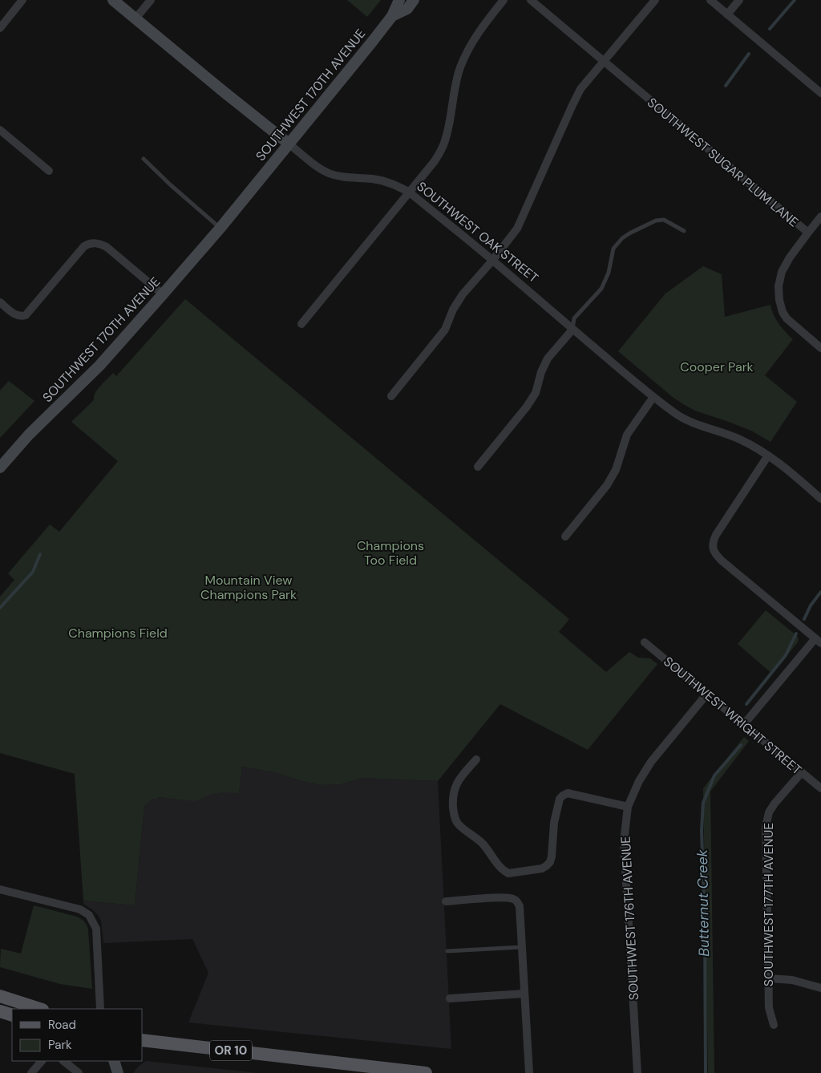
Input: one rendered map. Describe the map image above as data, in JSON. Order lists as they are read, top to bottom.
{
  "streets": {
    "main road": ["SOUTHWEST 170TH AVENUE", "SOUTHWEST OAK STREET", "OR 10"],
    "street": [
      "SOUTHWEST SUGAR PLUM LANE",
      "SOUTHWEST WRIGHT STREET",
      "SOUTHWEST 177TH AVENUE",
      "SOUTHWEST 176TH AVENUE"
    ]
  },
  "crossings": [
    ["SOUTHWEST 170TH AVENUE", "SOUTHWEST OAK STREET"],
    ["SOUTHWEST WRIGHT STREET", "SOUTHWEST 177TH AVENUE"],
    ["SOUTHWEST WRIGHT STREET", "SOUTHWEST 176TH AVENUE"]
  ],
  "water": ["Butternut Creek"],
  "parks": [
    "Cooper Park",
    "Champions Too Field",
    "Mountain View Champions Park",
    "Champions Field"
  ],
  "legend": ["Road", "Park"]
}
